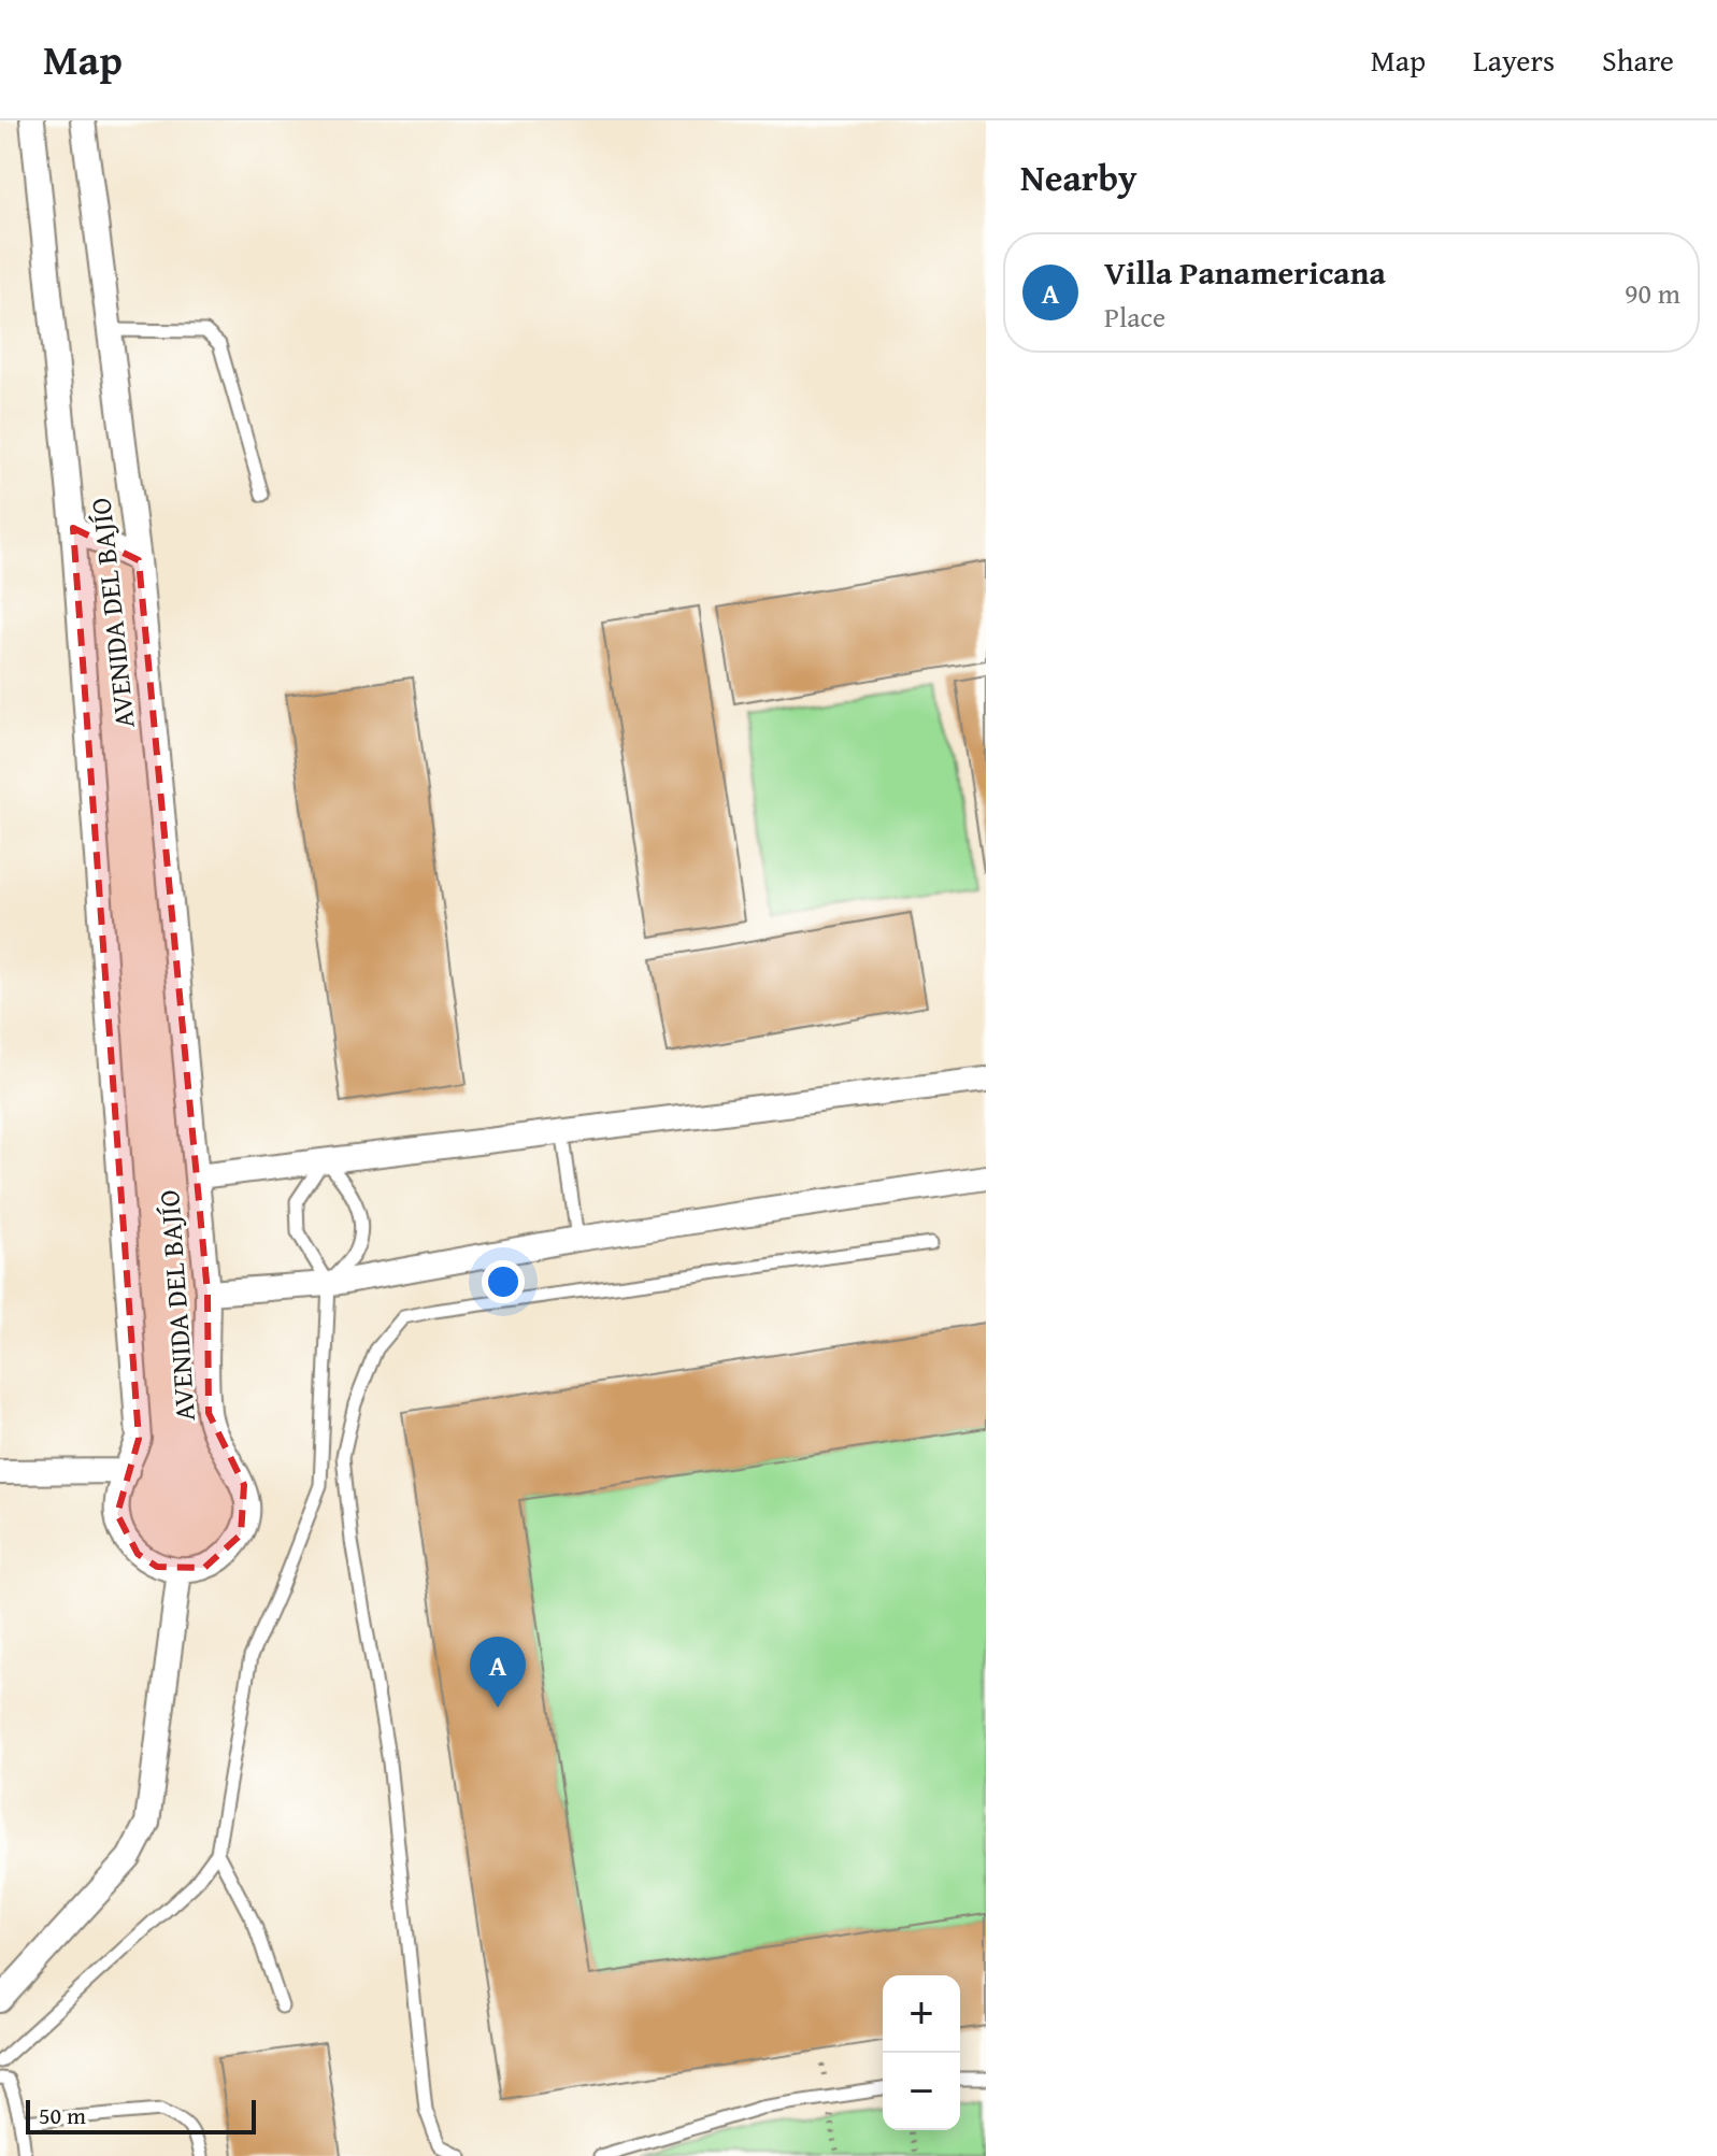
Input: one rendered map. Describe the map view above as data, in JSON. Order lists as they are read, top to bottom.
{
  "streets": {
    "street": ["AVENIDA DEL BAJÍO"]
  },
  "scale_bar": "50 m",
  "page": {
    "header": "Map",
    "nav": ["Map", "Layers", "Share"],
    "heading": "Nearby",
    "list": [
      {
        "mark": "A",
        "name": "Villa Panamericana",
        "note": "Place",
        "value": "90 m"
      }
    ],
    "pins": "A",
    "map_buttons": ["+", "−"],
    "scale": "50 m"
  }
}
